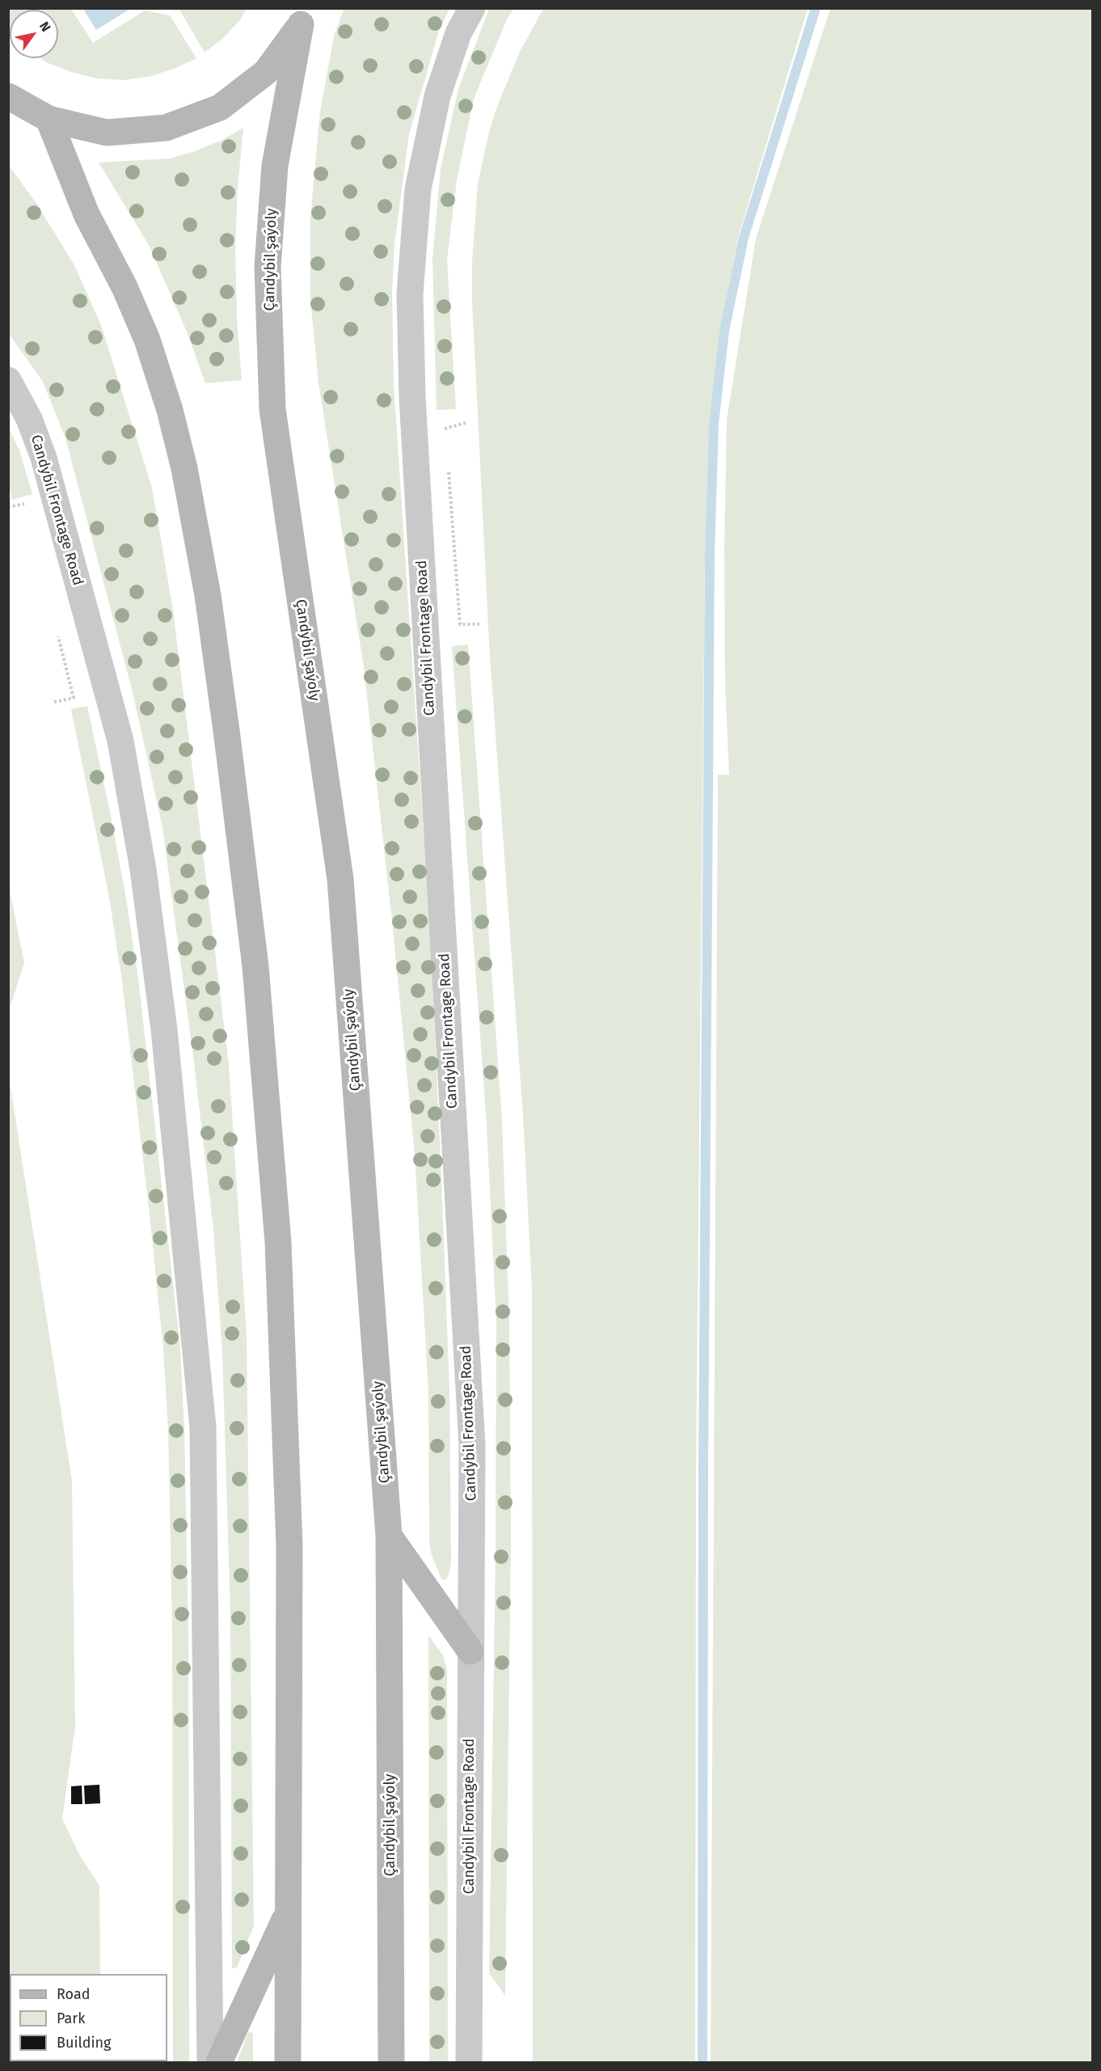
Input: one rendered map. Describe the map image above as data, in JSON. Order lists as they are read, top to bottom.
{
  "streets": {
    "main road": ["Çandybil şaýoly"],
    "street": ["Candybil Frontage Road"]
  },
  "legend": ["Road", "Park", "Building"],
  "north": "top right"
}
